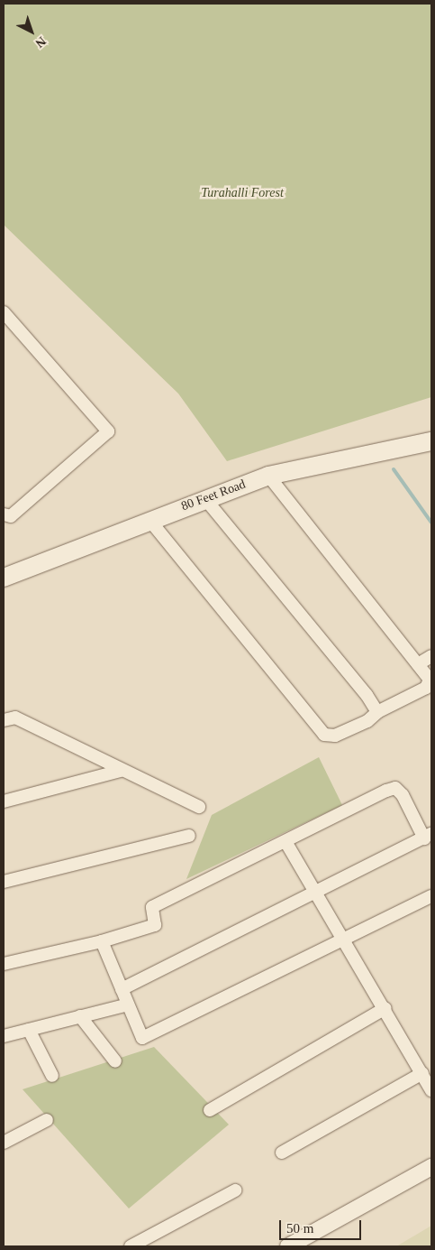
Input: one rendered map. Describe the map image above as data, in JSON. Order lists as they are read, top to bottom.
{
  "streets": {
    "main road": ["80 Feet Road"]
  },
  "parks": ["Turahalli Forest"],
  "scale_bar": "50 m",
  "north": "bottom right"
}
